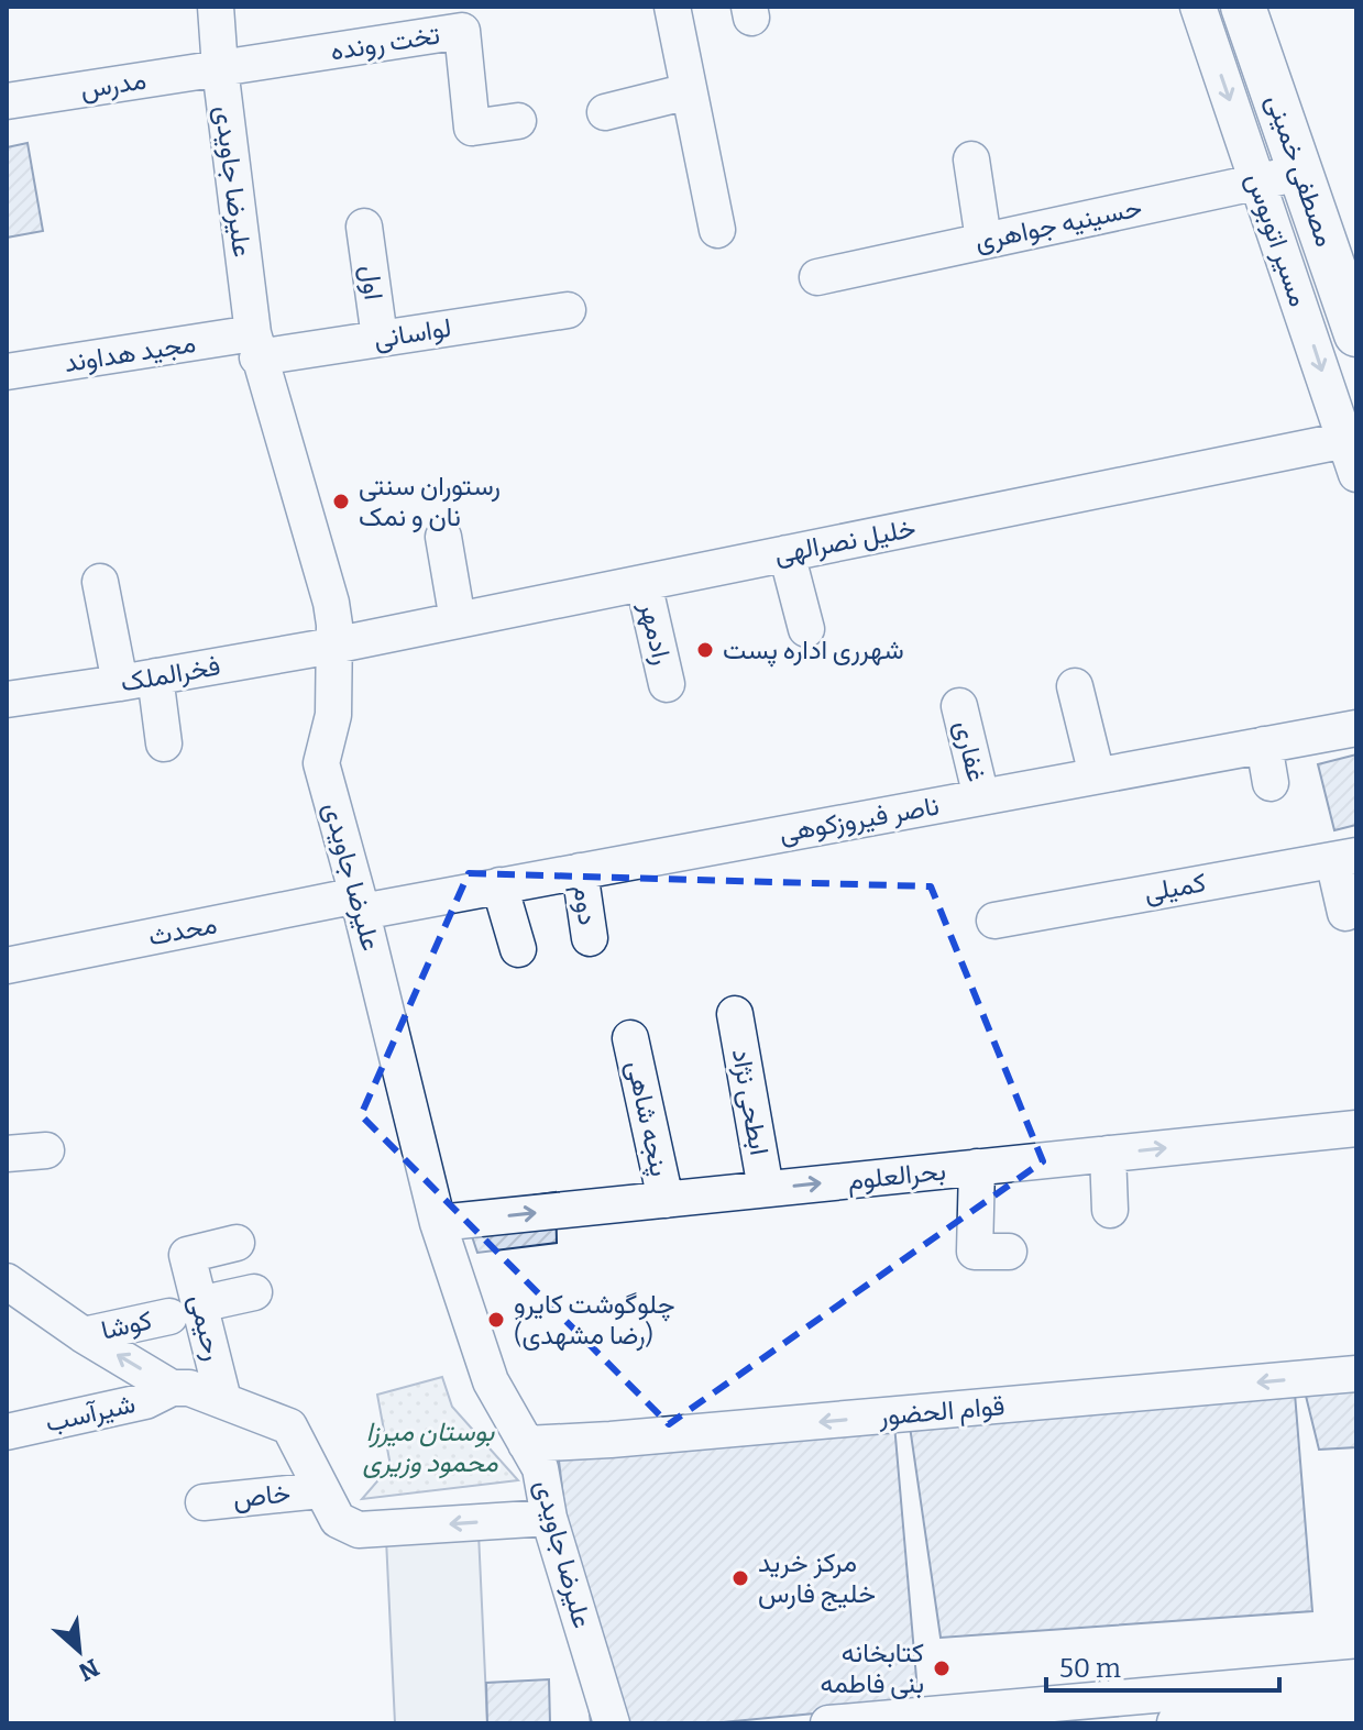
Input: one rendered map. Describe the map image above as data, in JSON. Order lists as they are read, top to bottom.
{
  "streets": {
    "main road": ["مصطفی خمینی"],
    "street": [
      "تخت رونده",
      "مدرس",
      "علیرضا جاویدی",
      "حسینیه جواهری",
      "مسیر اتوبوس",
      "اول",
      "لواسانی",
      "مجید هداوند",
      "خلیل نصرالهی",
      "رادمهر",
      "فخرالملک",
      "غفاری",
      "ناصر فیروزکوهی",
      "کمیلی",
      "دوم",
      "محدث",
      "ابطحی نژاد",
      "پنجه شاهی",
      "بحرالعلوم",
      "کوشا",
      "رحیمی",
      "قوام الحضور",
      "شیرآسب",
      "خاص"
    ]
  },
  "crossings": [
    ["تخت رونده", "مدرس"],
    ["تخت رونده", "علیرضا جاویدی"],
    ["مدرس", "علیرضا جاویدی"],
    ["مصطفی خمینی", "حسینیه جواهری"],
    ["مصطفی خمینی", "مسیر اتوبوس"],
    ["علیرضا جاویدی", "لواسانی"],
    ["علیرضا جاویدی", "مجید هداوند"],
    ["علیرضا جاویدی", "خلیل نصرالهی"],
    ["علیرضا جاویدی", "فخرالملک"],
    ["علیرضا جاویدی", "ناصر فیروزکوهی"],
    ["علیرضا جاویدی", "محدث"],
    ["علیرضا جاویدی", "بحرالعلوم"],
    ["علیرضا جاویدی", "قوام الحضور"],
    ["حسینیه جواهری", "مسیر اتوبوس"],
    ["مسیر اتوبوس", "خلیل نصرالهی"],
    ["اول", "لواسانی"],
    ["لواسانی", "مجید هداوند"],
    ["خلیل نصرالهی", "رادمهر"],
    ["خلیل نصرالهی", "فخرالملک"],
    ["غفاری", "ناصر فیروزکوهی"],
    ["ناصر فیروزکوهی", "دوم"],
    ["ناصر فیروزکوهی", "محدث"],
    ["ابطحی نژاد", "بحرالعلوم"],
    ["پنجه شاهی", "بحرالعلوم"],
    ["کوشا", "رحیمی"]
  ],
  "one_way": ["مسیر اتوبوس", "بحرالعلوم"],
  "parks": ["بوستان میرزا محمود وزیری"],
  "places": [
    "رستوران سنتی نان و نمک",
    "شهرری اداره پست",
    "چلوگوشت کایرو (رضا مشهدی)",
    "مرکز خرید خلیج فارس",
    "کتابخانه بنی فاطمه"
  ],
  "scale_bar": "50 m",
  "north": "bottom right"
}
